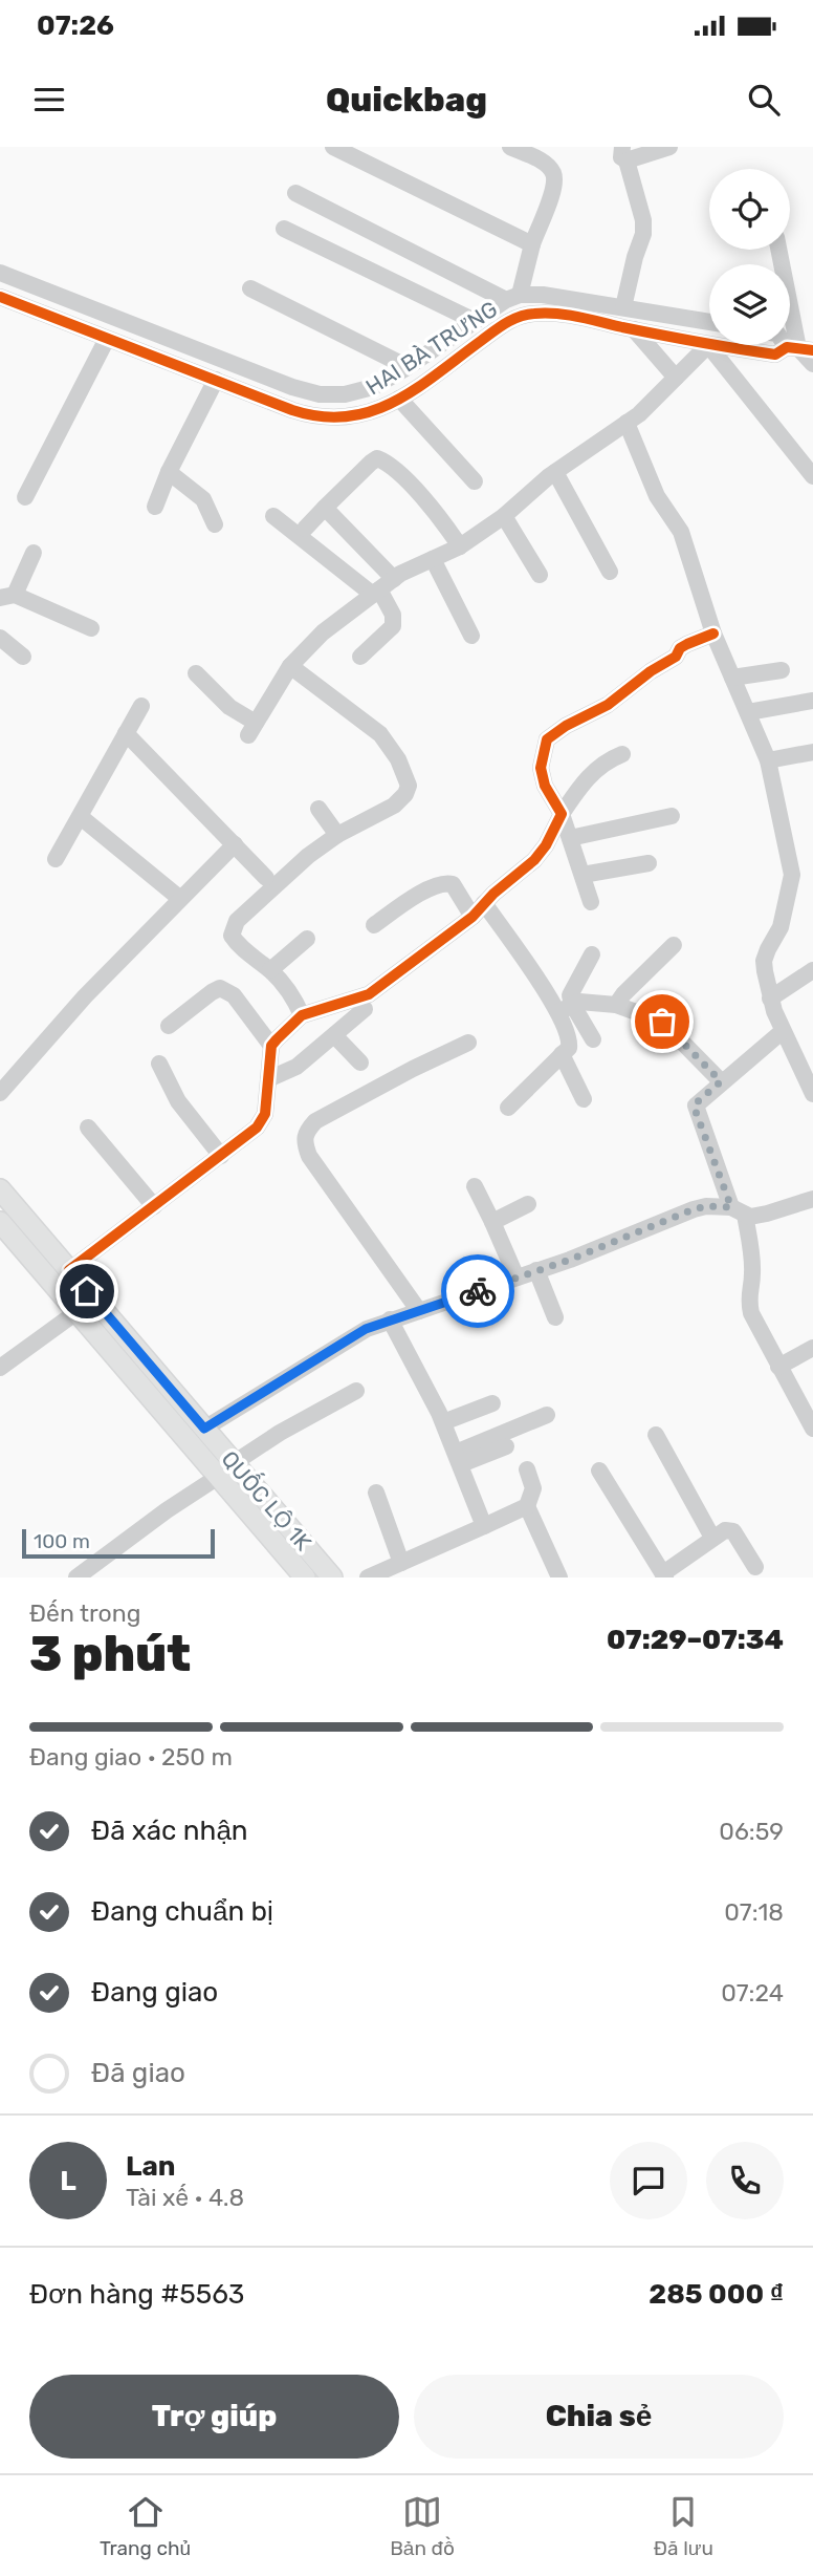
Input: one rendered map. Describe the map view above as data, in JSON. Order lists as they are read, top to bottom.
{
  "streets": {
    "main road": ["QUỐC LỘ 1K"],
    "street": ["HAI BÀ TRƯNG"]
  },
  "scale_bar": "100 m",
  "page": {
    "status": "07:26",
    "header": "Quickbag",
    "scale": "100 m",
    "heading": ["3 phút", "Đến trong", "07:29–07:34"],
    "panel": [
      "Lan",
      "Tài xế · 4.8",
      "Đơn hàng #5563",
      "285 000 ₫"
    ],
    "bar": "Đang giao · 250 m",
    "list": [
      ["Đã xác nhận", "06:59"],
      ["Đang chuẩn bị", "07:18"],
      ["Đang giao", "07:24"],
      "Đã giao"
    ],
    "round": "L",
    "buttons": ["Trợ giúp", "Chia sẻ"],
    "tabs": ["Trang chủ", "Bản đồ", "Đã lưu"]
  }
}
